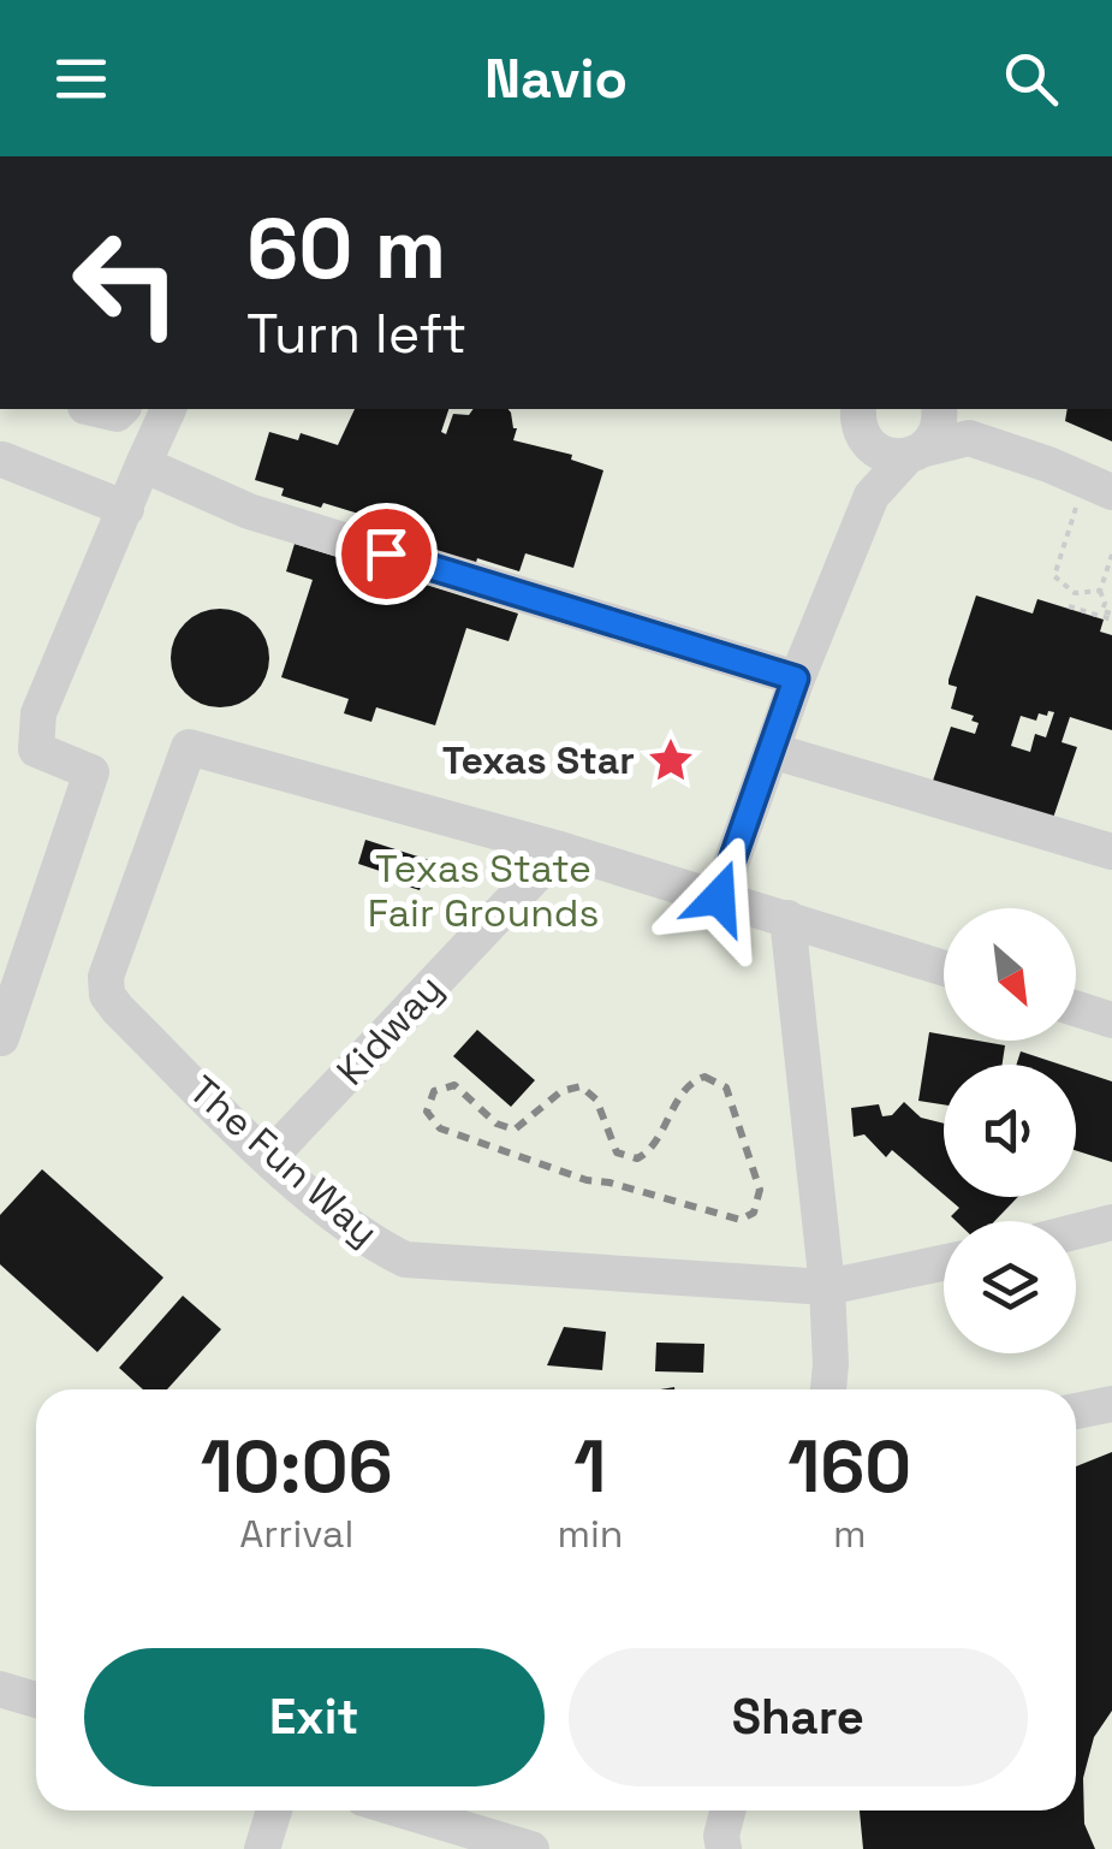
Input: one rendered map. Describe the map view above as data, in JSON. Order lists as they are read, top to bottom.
{
  "streets": {
    "street": ["Kidway", "The Fun Way"]
  },
  "crossings": [
    ["Kidway", "The Fun Way"]
  ],
  "parks": ["Texas State Fair Grounds"],
  "places": {
    "place": ["Texas Star"]
  },
  "north": "bottom right",
  "page": {
    "header": "Navio",
    "turn": ["60 m", "Turn left"],
    "eta": [
      "10:06",
      "Arrival",
      "1",
      "min",
      "160",
      "m"
    ],
    "buttons": ["Exit", "Share"]
  }
}
